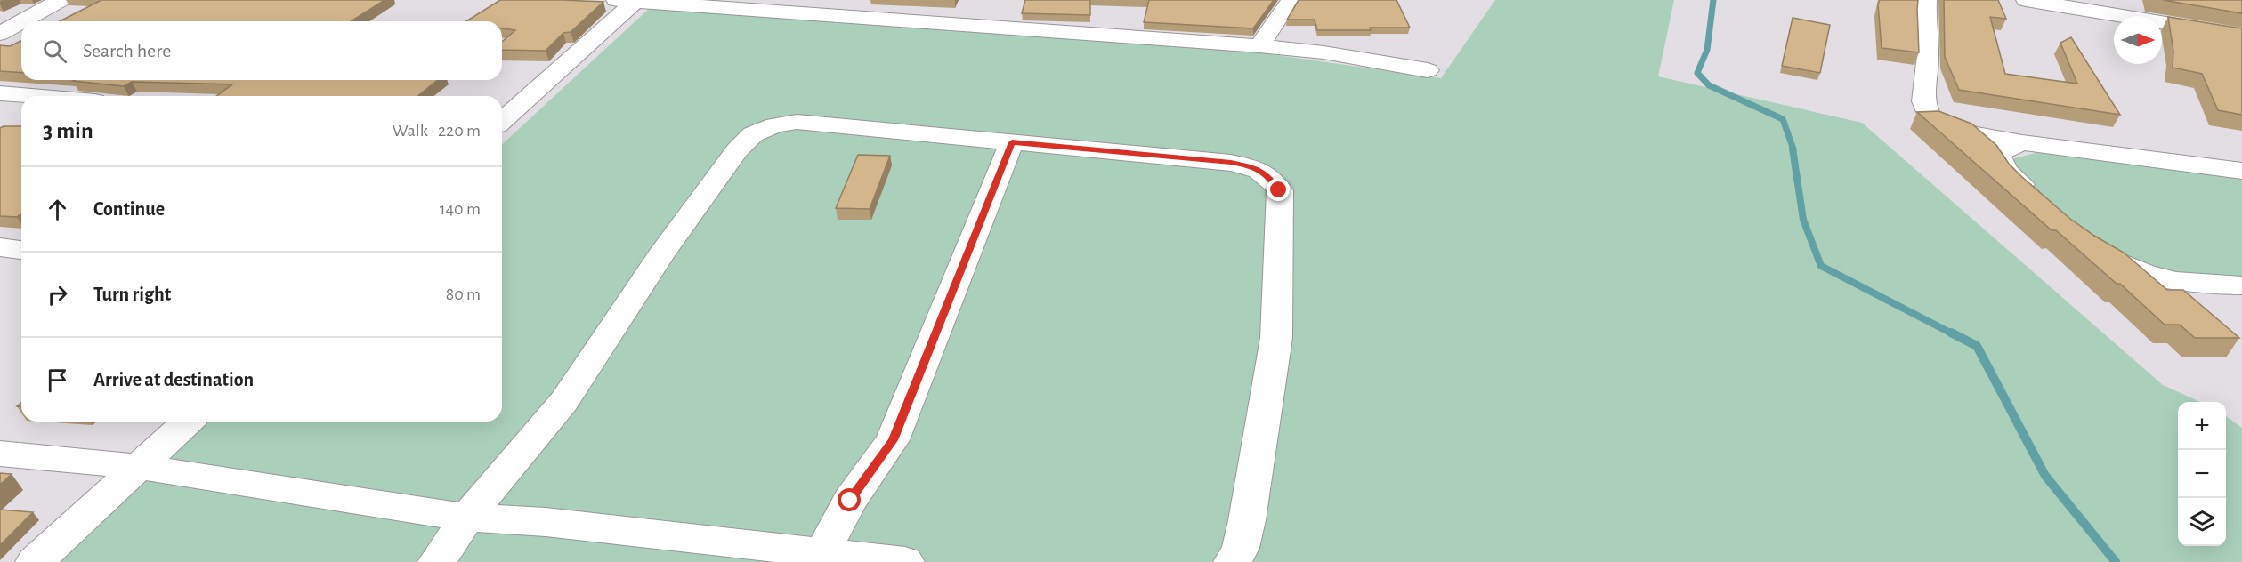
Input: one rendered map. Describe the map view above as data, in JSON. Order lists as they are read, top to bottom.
{
  "north": "right",
  "page": {
    "search": "Search here",
    "heading": ["3 min", "Walk · 220 m"],
    "list": [
      ["Continue", "140 m"],
      ["Turn right", "80 m"],
      "Arrive at destination"
    ],
    "map_buttons": ["+", "−"]
  }
}
